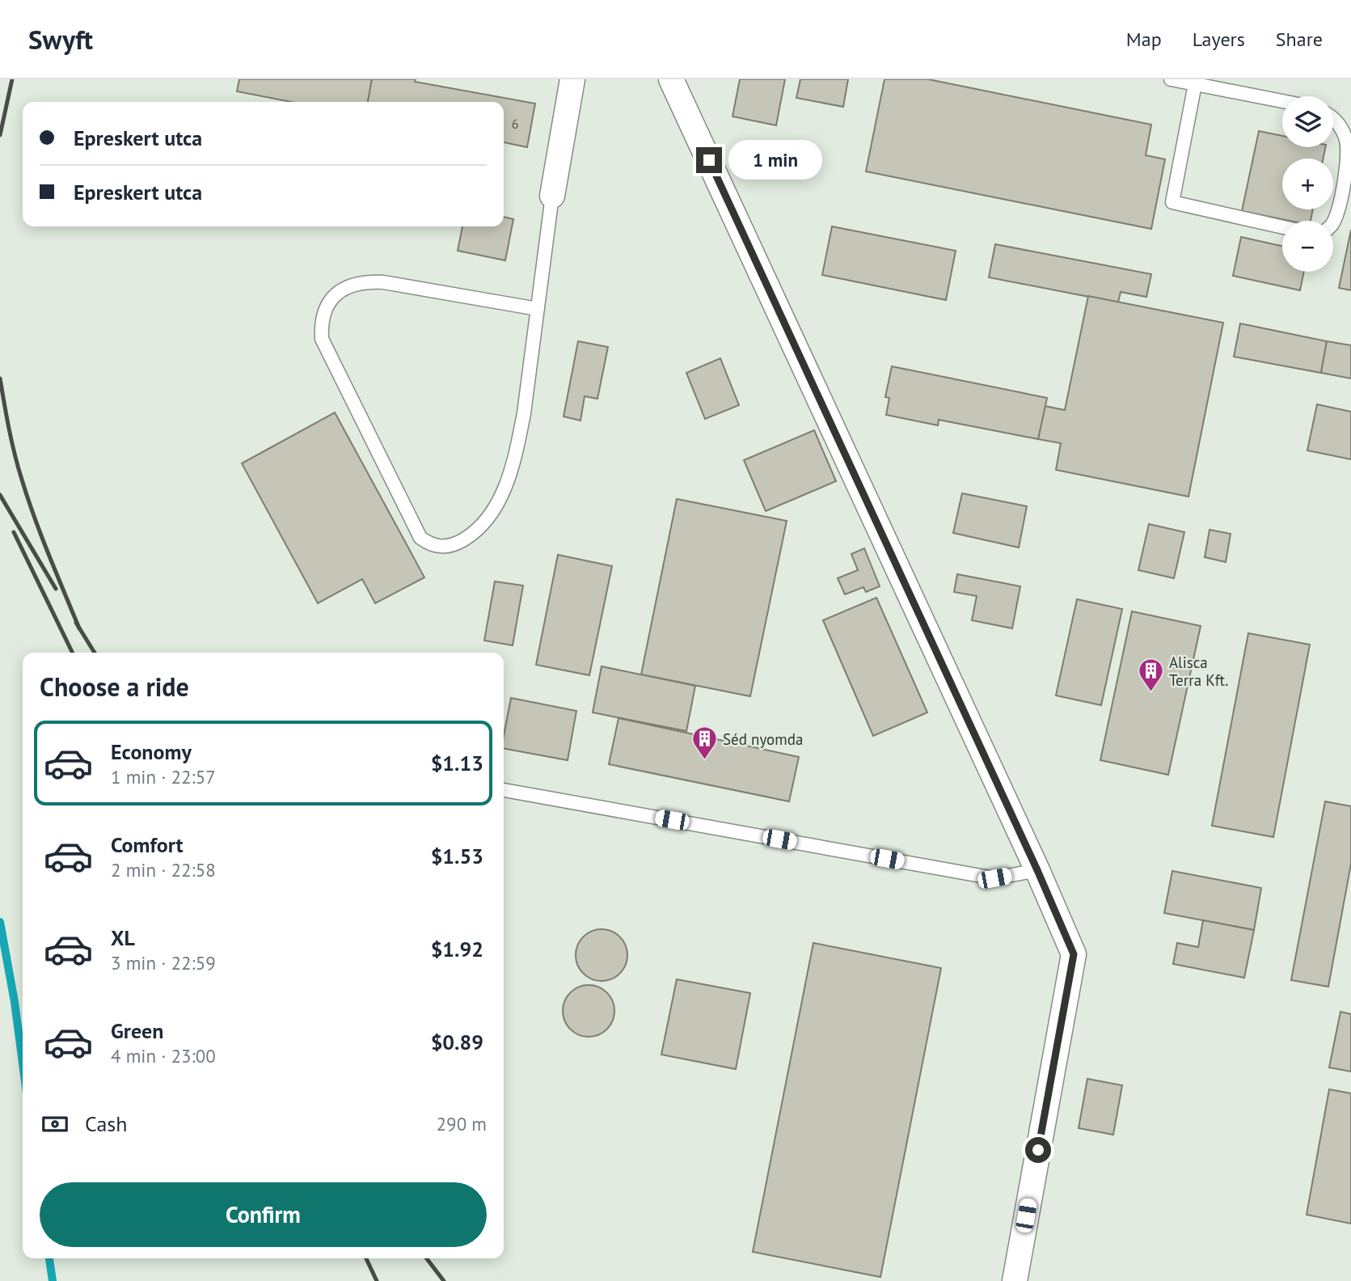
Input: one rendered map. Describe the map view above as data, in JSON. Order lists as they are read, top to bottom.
{
  "places": {
    "building": ["Alisca Terra Kft.", "Séd nyomda"]
  },
  "house_numbers": ["6"],
  "page": {
    "header": "Swyft",
    "nav": ["Map", "Layers", "Share"],
    "map_buttons": ["+", "−"],
    "banner": ["Epreskert utca", "Epreskert utca"],
    "bubble": "1 min",
    "heading": "Choose a ride",
    "list": [
      {
        "name": "Economy",
        "note": "1 min · 22:57",
        "value": "$1.13"
      },
      {
        "name": "Comfort",
        "note": "2 min · 22:58",
        "value": "$1.53"
      },
      {
        "name": "XL",
        "note": "3 min · 22:59",
        "value": "$1.92"
      },
      {
        "name": "Green",
        "note": "4 min · 23:00",
        "value": "$0.89"
      }
    ],
    "pay": ["Cash", "290 m"],
    "buttons": "Confirm"
  }
}
